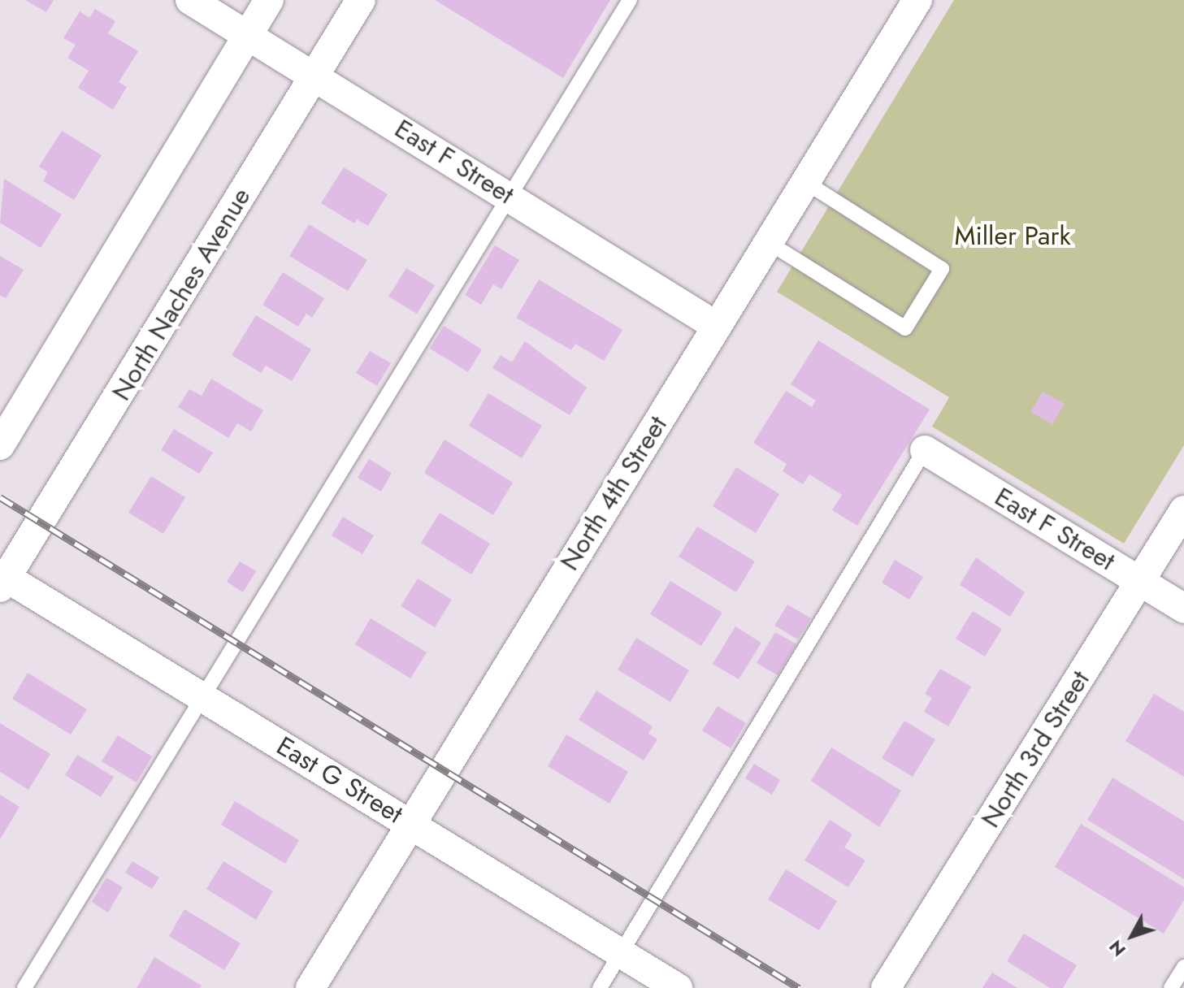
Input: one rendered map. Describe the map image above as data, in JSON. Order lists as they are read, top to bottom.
{
  "streets": {
    "street": [
      "East F Street",
      "North Naches Avenue",
      "North 4th Street",
      "North 3rd Street",
      "East G Street"
    ]
  },
  "crossings": [
    ["East F Street", "North Naches Avenue"],
    ["East F Street", "North 4th Street"],
    ["East F Street", "North 3rd Street"],
    ["North Naches Avenue", "East G Street"],
    ["North 4th Street", "East G Street"]
  ],
  "parks": ["Miller Park"],
  "north": "bottom left"
}
